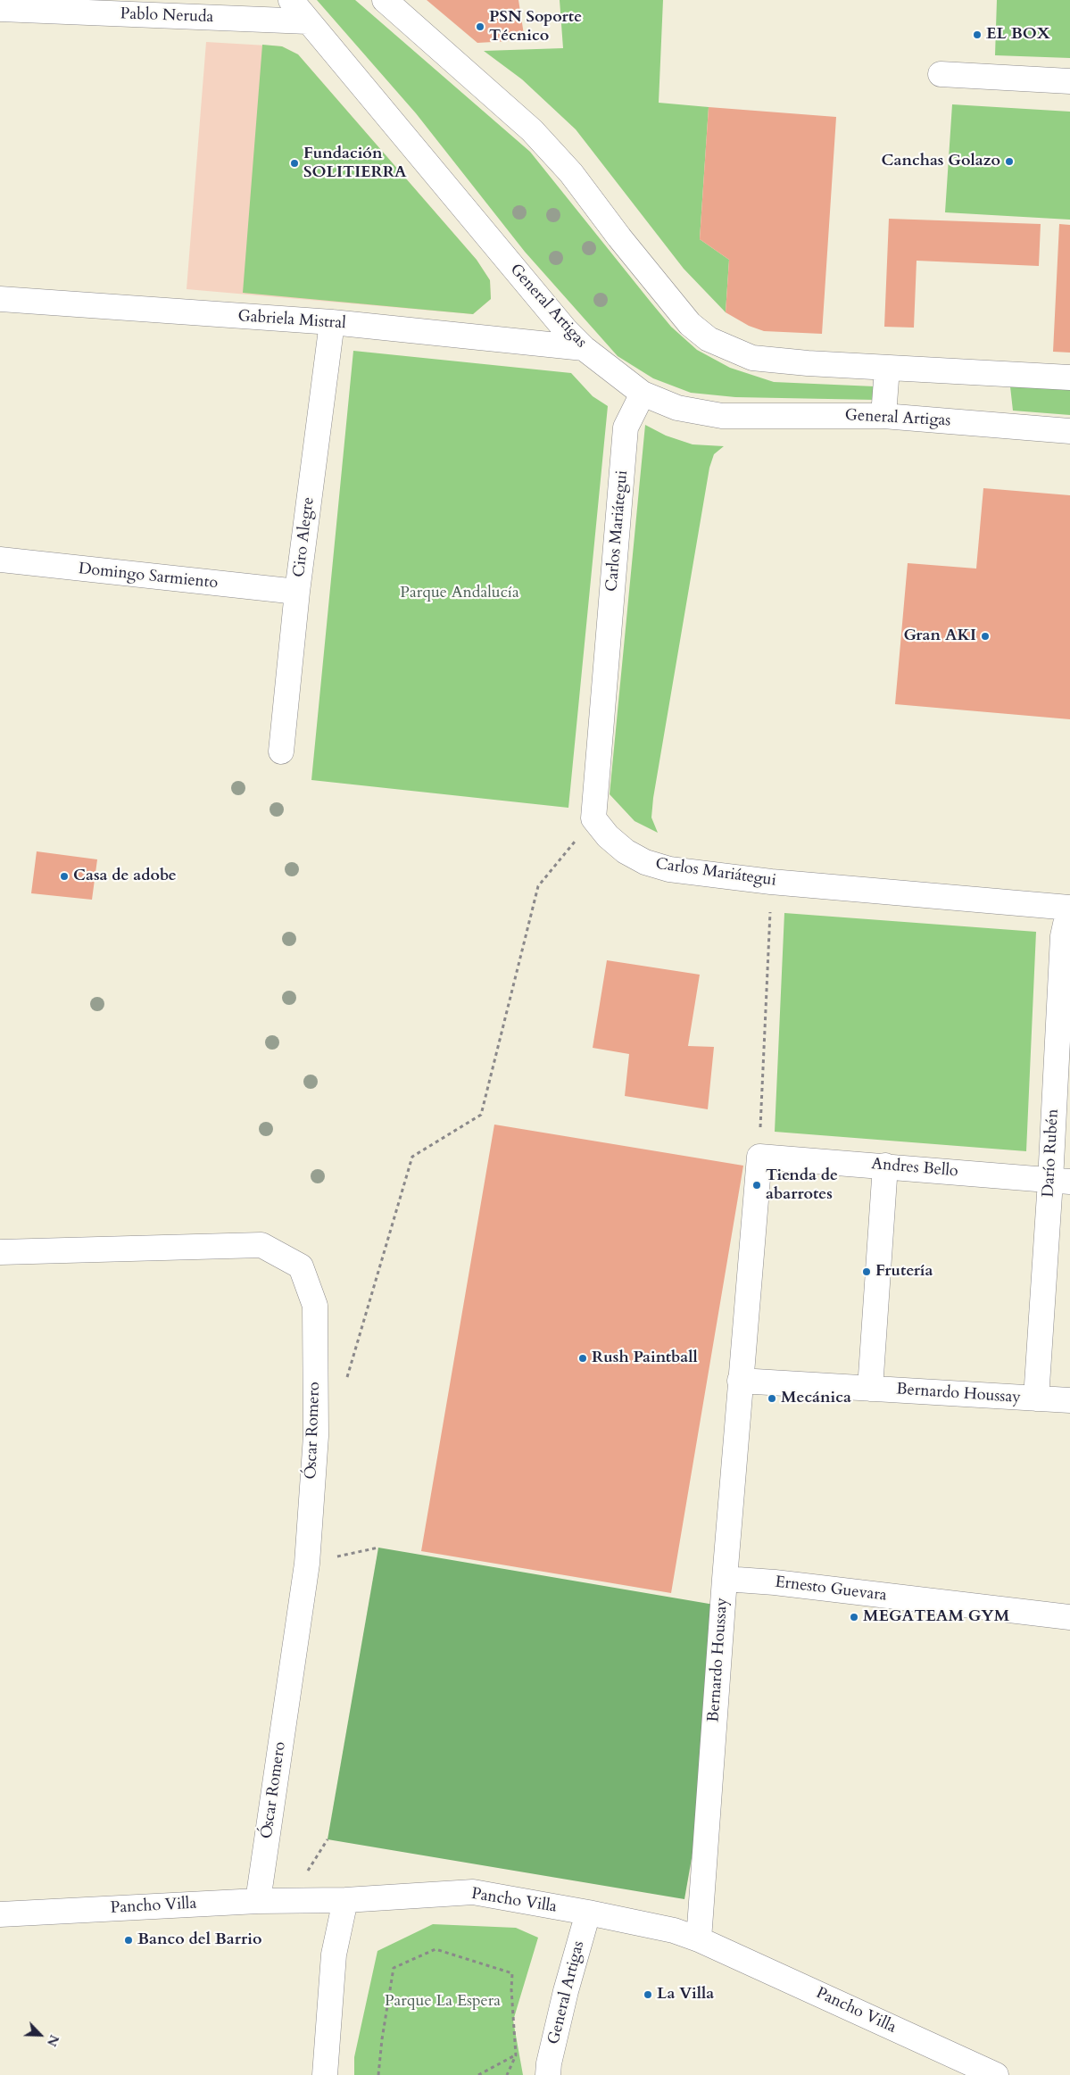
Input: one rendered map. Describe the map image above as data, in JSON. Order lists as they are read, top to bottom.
{
  "streets": {
    "street": [
      "Pablo Neruda",
      "General Artigas",
      "Gabriela Mistral",
      "Carlos Mariátegui",
      "Ciro Alegre",
      "Domingo Sarmiento",
      "Darío Rubén",
      "Andres Bello",
      "Bernardo Houssay",
      "Óscar Romero",
      "Ernesto Guevara",
      "Pancho Villa"
    ]
  },
  "crossings": [
    ["Pablo Neruda", "General Artigas"],
    ["General Artigas", "Gabriela Mistral"],
    ["General Artigas", "Carlos Mariátegui"],
    ["General Artigas", "Pancho Villa"],
    ["Gabriela Mistral", "Ciro Alegre"],
    ["Carlos Mariátegui", "Darío Rubén"],
    ["Ciro Alegre", "Domingo Sarmiento"],
    ["Darío Rubén", "Andres Bello"],
    ["Darío Rubén", "Bernardo Houssay"],
    ["Andres Bello", "Bernardo Houssay"],
    ["Bernardo Houssay", "Ernesto Guevara"],
    ["Bernardo Houssay", "Pancho Villa"],
    ["Óscar Romero", "Pancho Villa"]
  ],
  "parks": ["Parque Andalucía", "Parque La Espera"],
  "places": [
    "PSN Soporte Técnico",
    "EL BOX",
    "Canchas Golazo",
    "Fundación SOLITIERRA",
    "Gran AKI",
    "Casa de adobe",
    "Tienda de abarrotes",
    "Frutería",
    "Rush Paintball",
    "Mecánica",
    "MEGATEAM GYM",
    "Banco del Barrio",
    "La Villa"
  ],
  "north": "bottom right"
}
